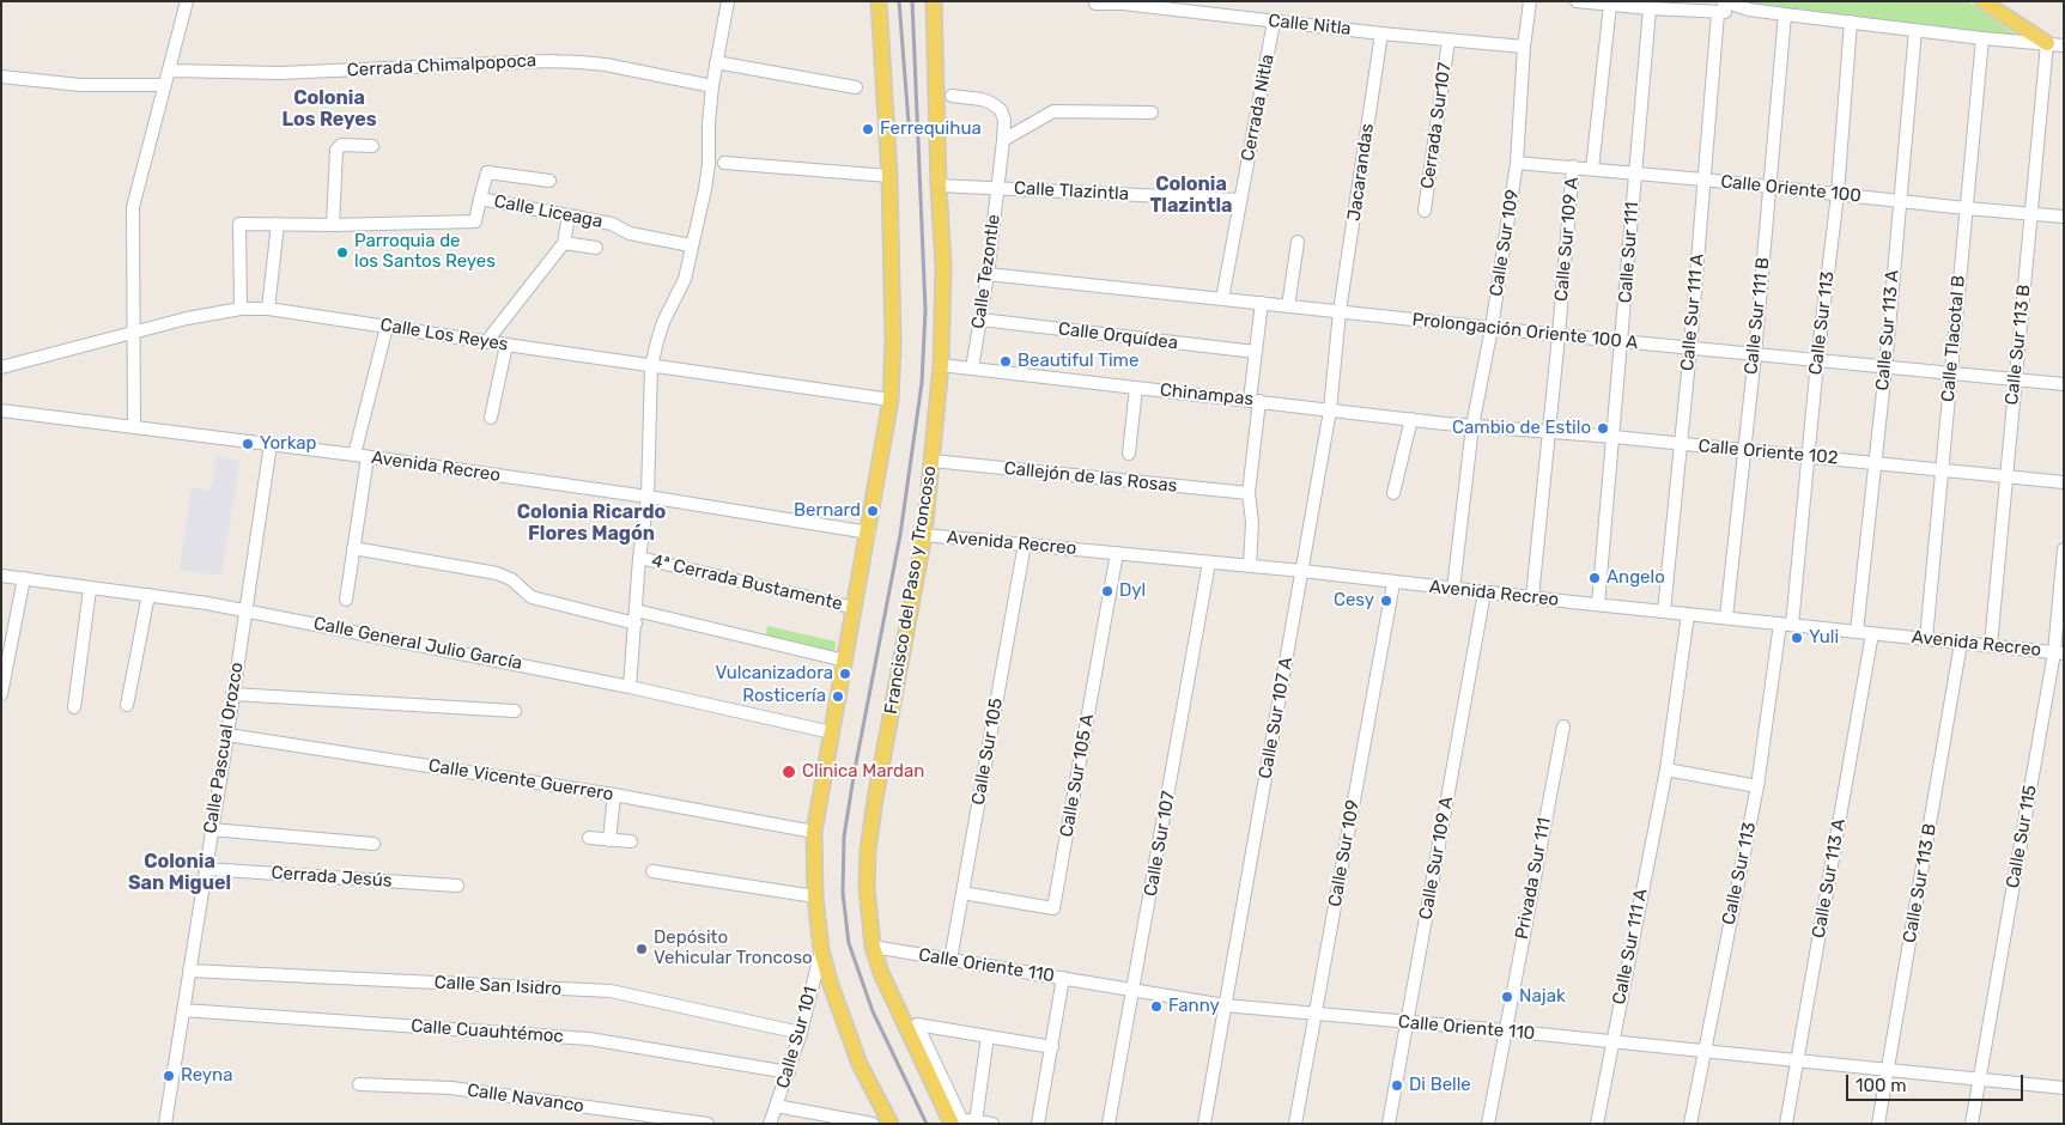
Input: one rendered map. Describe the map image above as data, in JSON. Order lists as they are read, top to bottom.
{
  "streets": {
    "main road": ["Francisco del Paso y Troncoso"],
    "street": [
      "Calle Nitla",
      "Cerrada Chimalpopoca",
      "Cerrada Nitla",
      "Cerrada Sur107",
      "Jacarandas",
      "Calle Oriente 100",
      "Calle Tlazintla",
      "Calle Liceaga",
      "Calle Sur 109 A",
      "Calle Sur 109",
      "Calle Sur 111",
      "Calle Tezontle",
      "Calle Sur 111 A",
      "Calle Sur 111 B",
      "Calle Sur 113",
      "Calle Sur 113 A",
      "Prolongación Oriente 100 A",
      "Calle Los Reyes",
      "Calle Orquídea",
      "Calle Tlacotal B",
      "Calle Sur 113 B",
      "Chinampas",
      "Calle Oriente 102",
      "Avenida Recreo",
      "Callejón de las Rosas",
      "4ª Cerrada Bustamente",
      "Calle General Julio García",
      "Calle Sur 107 A",
      "Calle Pascual Orozco",
      "Calle Sur 105",
      "Calle Sur 105 A",
      "Calle Vicente Guerrero",
      "Calle Sur 115",
      "Calle Sur 107",
      "Cerrada Jesús",
      "Privada Sur 111",
      "Calle Oriente 110",
      "Calle San Isidro",
      "Calle Cuauhtémoc",
      "Calle Sur 101",
      "Calle Navanco"
    ]
  },
  "crossings": [
    ["Calle Nitla", "Cerrada Nitla"],
    ["Calle Nitla", "Cerrada Sur107"],
    ["Calle Nitla", "Jacarandas"],
    ["Calle Nitla", "Calle Sur 109"],
    ["Cerrada Nitla", "Calle Tlazintla"],
    ["Cerrada Nitla", "Prolongación Oriente 100 A"],
    ["Jacarandas", "Prolongación Oriente 100 A"],
    ["Jacarandas", "Calle Sur 107 A"],
    ["Calle Oriente 100", "Calle Sur 109 A"],
    ["Calle Oriente 100", "Calle Sur 109"],
    ["Calle Oriente 100", "Calle Sur 111"],
    ["Calle Oriente 100", "Calle Sur 111 A"],
    ["Calle Oriente 100", "Calle Sur 111 B"],
    ["Calle Oriente 100", "Calle Sur 113"],
    ["Calle Oriente 100", "Calle Sur 113 A"],
    ["Calle Oriente 100", "Calle Tlacotal B"],
    ["Calle Oriente 100", "Calle Sur 113 B"],
    ["Calle Tlazintla", "Calle Tezontle"],
    ["Calle Tlazintla", "Francisco del Paso y Troncoso"],
    ["Calle Liceaga", "Calle Los Reyes"],
    ["Calle Sur 109 A", "Prolongación Oriente 100 A"],
    ["Calle Sur 109 A", "Calle Oriente 102"],
    ["Calle Sur 109 A", "Avenida Recreo"],
    ["Calle Sur 109 A", "Calle Oriente 110"],
    ["Calle Sur 109", "Prolongación Oriente 100 A"],
    ["Calle Sur 109", "Chinampas"],
    ["Calle Sur 109", "Calle Oriente 102"],
    ["Calle Sur 109", "Avenida Recreo"],
    ["Calle Sur 109", "Calle Oriente 110"],
    ["Calle Sur 111", "Prolongación Oriente 100 A"],
    ["Calle Sur 111", "Calle Oriente 102"],
    ["Calle Sur 111", "Avenida Recreo"],
    ["Calle Tezontle", "Prolongación Oriente 100 A"],
    ["Calle Tezontle", "Calle Orquídea"],
    ["Calle Tezontle", "Chinampas"],
    ["Calle Sur 111 A", "Prolongación Oriente 100 A"],
    ["Calle Sur 111 A", "Calle Oriente 102"],
    ["Calle Sur 111 A", "Avenida Recreo"],
    ["Calle Sur 111 A", "Calle Oriente 110"],
    ["Calle Sur 111 B", "Prolongación Oriente 100 A"],
    ["Calle Sur 111 B", "Calle Oriente 102"],
    ["Calle Sur 111 B", "Avenida Recreo"],
    ["Calle Sur 113", "Prolongación Oriente 100 A"],
    ["Calle Sur 113", "Calle Oriente 102"],
    ["Calle Sur 113", "Avenida Recreo"],
    ["Calle Sur 113", "Calle Oriente 110"],
    ["Calle Sur 113 A", "Prolongación Oriente 100 A"],
    ["Calle Sur 113 A", "Calle Oriente 102"],
    ["Calle Sur 113 A", "Avenida Recreo"],
    ["Calle Sur 113 A", "Calle Oriente 110"],
    ["Prolongación Oriente 100 A", "Calle Tlacotal B"],
    ["Prolongación Oriente 100 A", "Calle Sur 113 B"],
    ["Prolongación Oriente 100 A", "Calle Sur 107 A"],
    ["Calle Tlacotal B", "Calle Oriente 102"],
    ["Calle Tlacotal B", "Avenida Recreo"],
    ["Calle Sur 113 B", "Calle Oriente 102"],
    ["Calle Sur 113 B", "Avenida Recreo"],
    ["Calle Sur 113 B", "Calle Oriente 110"],
    ["Chinampas", "Calle Oriente 102"],
    ["Chinampas", "Francisco del Paso y Troncoso"],
    ["Chinampas", "Calle Sur 107 A"],
    ["Avenida Recreo", "Francisco del Paso y Troncoso"],
    ["Avenida Recreo", "Calle Sur 107 A"],
    ["Avenida Recreo", "Calle Pascual Orozco"],
    ["Avenida Recreo", "Calle Sur 105"],
    ["Avenida Recreo", "Calle Sur 105 A"],
    ["Avenida Recreo", "Calle Sur 115"],
    ["Avenida Recreo", "Calle Sur 107"],
    ["Callejón de las Rosas", "Francisco del Paso y Troncoso"],
    ["Francisco del Paso y Troncoso", "Calle Oriente 110"],
    ["Calle General Julio García", "Calle Pascual Orozco"],
    ["Calle Sur 107 A", "Calle Oriente 110"],
    ["Calle Pascual Orozco", "Calle Vicente Guerrero"],
    ["Calle Pascual Orozco", "Cerrada Jesús"],
    ["Calle Pascual Orozco", "Calle San Isidro"],
    ["Calle Pascual Orozco", "Calle Cuauhtémoc"],
    ["Calle Sur 105", "Calle Sur 105 A"],
    ["Calle Sur 105", "Calle Oriente 110"],
    ["Calle Sur 115", "Calle Oriente 110"],
    ["Calle Sur 107", "Calle Oriente 110"],
    ["Privada Sur 111", "Calle Oriente 110"],
    ["Calle San Isidro", "Calle Sur 101"],
    ["Calle Cuauhtémoc", "Calle Sur 101"]
  ],
  "districts": [
    "Colonia Los Reyes",
    "Colonia Tlazintla",
    "Colonia Ricardo Flores Magón",
    "Colonia San Miguel"
  ],
  "places": [
    "Ferrequihua",
    "Parroquia de los Santos Reyes",
    "Beautiful Time",
    "Cambio de Estilo",
    "Yorkap",
    "Bernard",
    "Angelo",
    "Dyl",
    "Cesy",
    "Yuli",
    "Vulcanizadora",
    "Rosticería",
    "Clinica Mardan",
    "Depósito Vehicular Troncoso",
    "Najak",
    "Fanny",
    "Reyna",
    "Di Belle"
  ],
  "scale_bar": "100 m"
}
